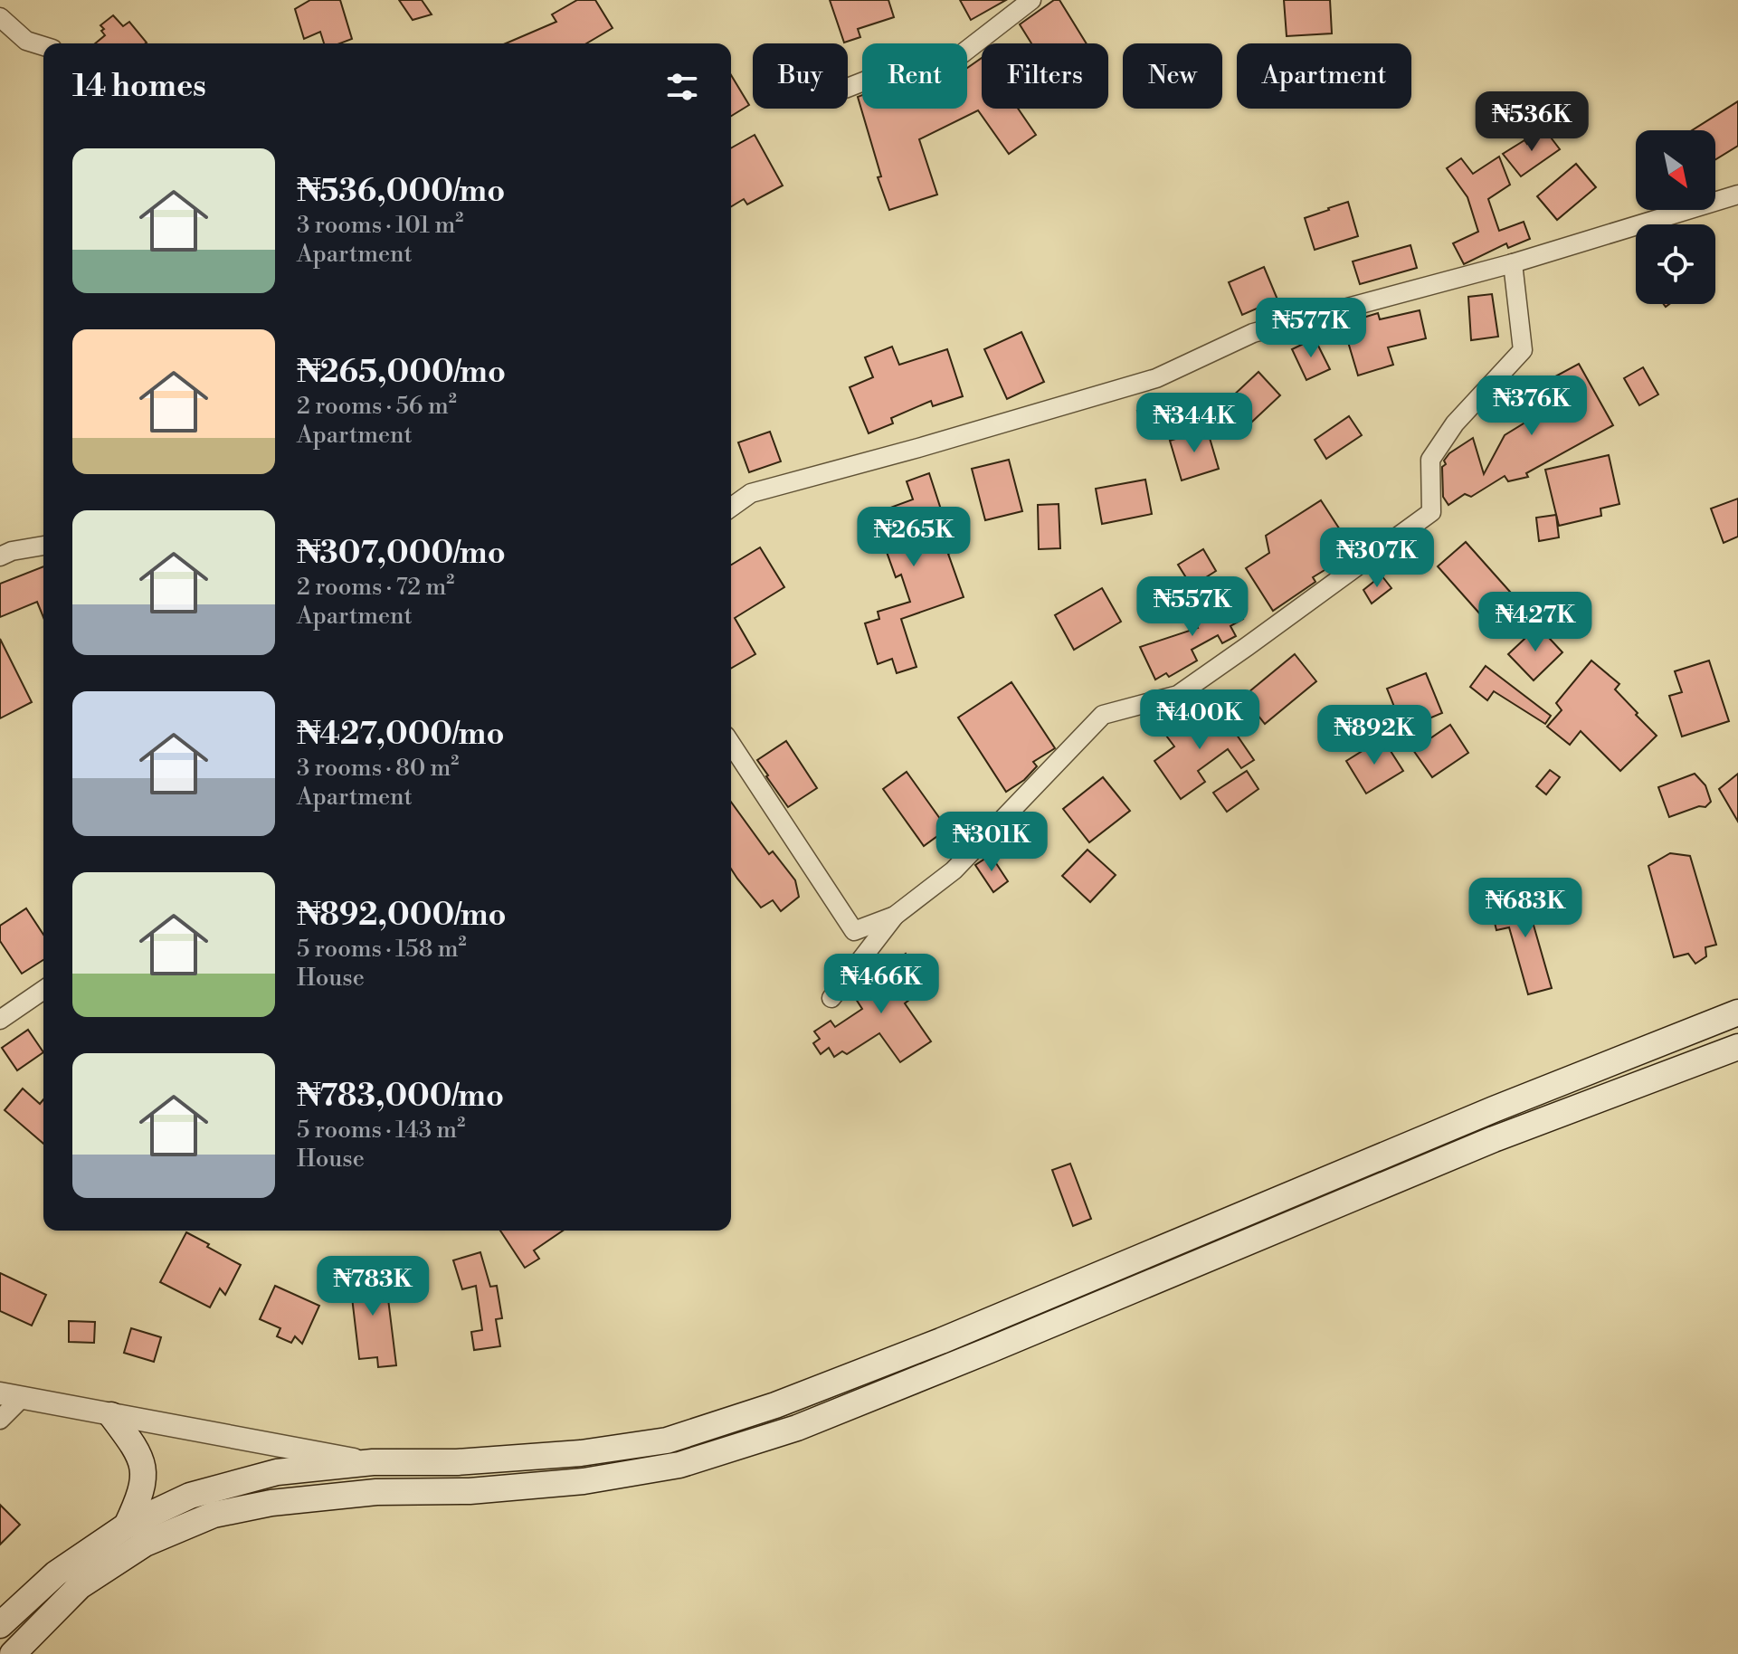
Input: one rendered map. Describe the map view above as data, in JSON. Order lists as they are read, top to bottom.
{
  "north": "bottom right",
  "page": {
    "chip": [
      "Buy",
      "Rent",
      "Filters",
      "New",
      "Apartment"
    ],
    "heading": "14 homes",
    "price": [
      "₦536K",
      "₦577K",
      "₦376K",
      "₦344K",
      "₦265K",
      "₦307K",
      "₦557K",
      "₦427K",
      "₦400K",
      "₦892K",
      "₦301K",
      "₦683K",
      "₦466K",
      "₦783K"
    ],
    "list": [
      {
        "name": "₦536,000/mo",
        "note": "3 rooms · 101 m² · Apartment"
      },
      {
        "name": "₦265,000/mo",
        "note": "2 rooms · 56 m² · Apartment"
      },
      {
        "name": "₦307,000/mo",
        "note": "2 rooms · 72 m² · Apartment"
      },
      {
        "name": "₦427,000/mo",
        "note": "3 rooms · 80 m² · Apartment"
      },
      {
        "name": "₦892,000/mo",
        "note": "5 rooms · 158 m² · House"
      },
      {
        "name": "₦783,000/mo",
        "note": "5 rooms · 143 m² · House"
      }
    ]
  }
}
